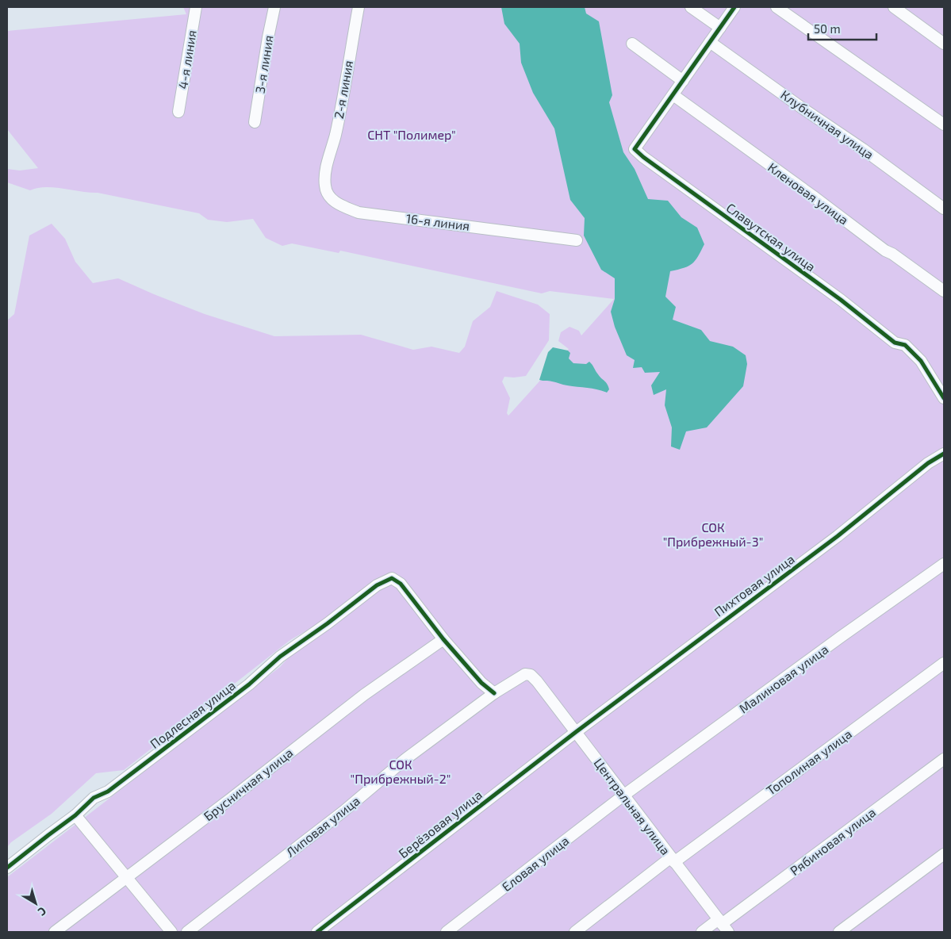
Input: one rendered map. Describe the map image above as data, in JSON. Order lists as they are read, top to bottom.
{
  "streets": {
    "street": [
      "4-я линия",
      "3-я линия",
      "2-я линия",
      "Клубничная улица",
      "Кленовая улица",
      "16-я линия",
      "Славутская улица",
      "Пихтовая улица",
      "Малиновая улица",
      "Подлесная улица",
      "Тополиная улица",
      "Брусничная улица",
      "Центральная улица",
      "Берёзовая улица",
      "Липовая улица",
      "Рябиновая улица",
      "Еловая улица"
    ]
  },
  "crossings": [
    ["2-я линия", "16-я линия"],
    ["Кленовая улица", "Славутская улица"],
    ["Пихтовая улица", "Центральная улица"],
    ["Пихтовая улица", "Берёзовая улица"],
    ["Малиновая улица", "Центральная улица"],
    ["Малиновая улица", "Еловая улица"],
    ["Подлесная улица", "Брусничная улица"],
    ["Тополиная улица", "Центральная улица"],
    ["Центральная улица", "Берёзовая улица"],
    ["Центральная улица", "Липовая улица"],
    ["Центральная улица", "Рябиновая улица"],
    ["Центральная улица", "Еловая улица"]
  ],
  "parks": ["СНТ \"Полимер\"", "СОК \"Прибрежный-3\"", "СОК \"Прибрежный-2\""],
  "scale_bar": "50 m",
  "north": "bottom right"
}
